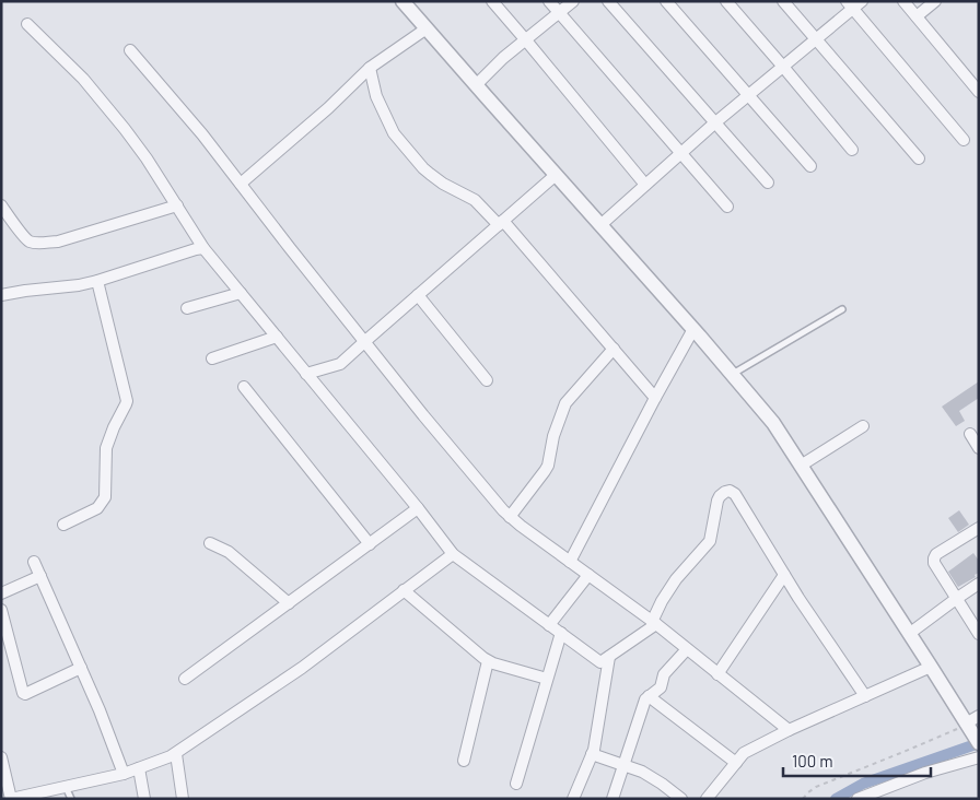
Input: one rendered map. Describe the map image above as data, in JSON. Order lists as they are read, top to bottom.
{
  "scale_bar": "100 m"
}
